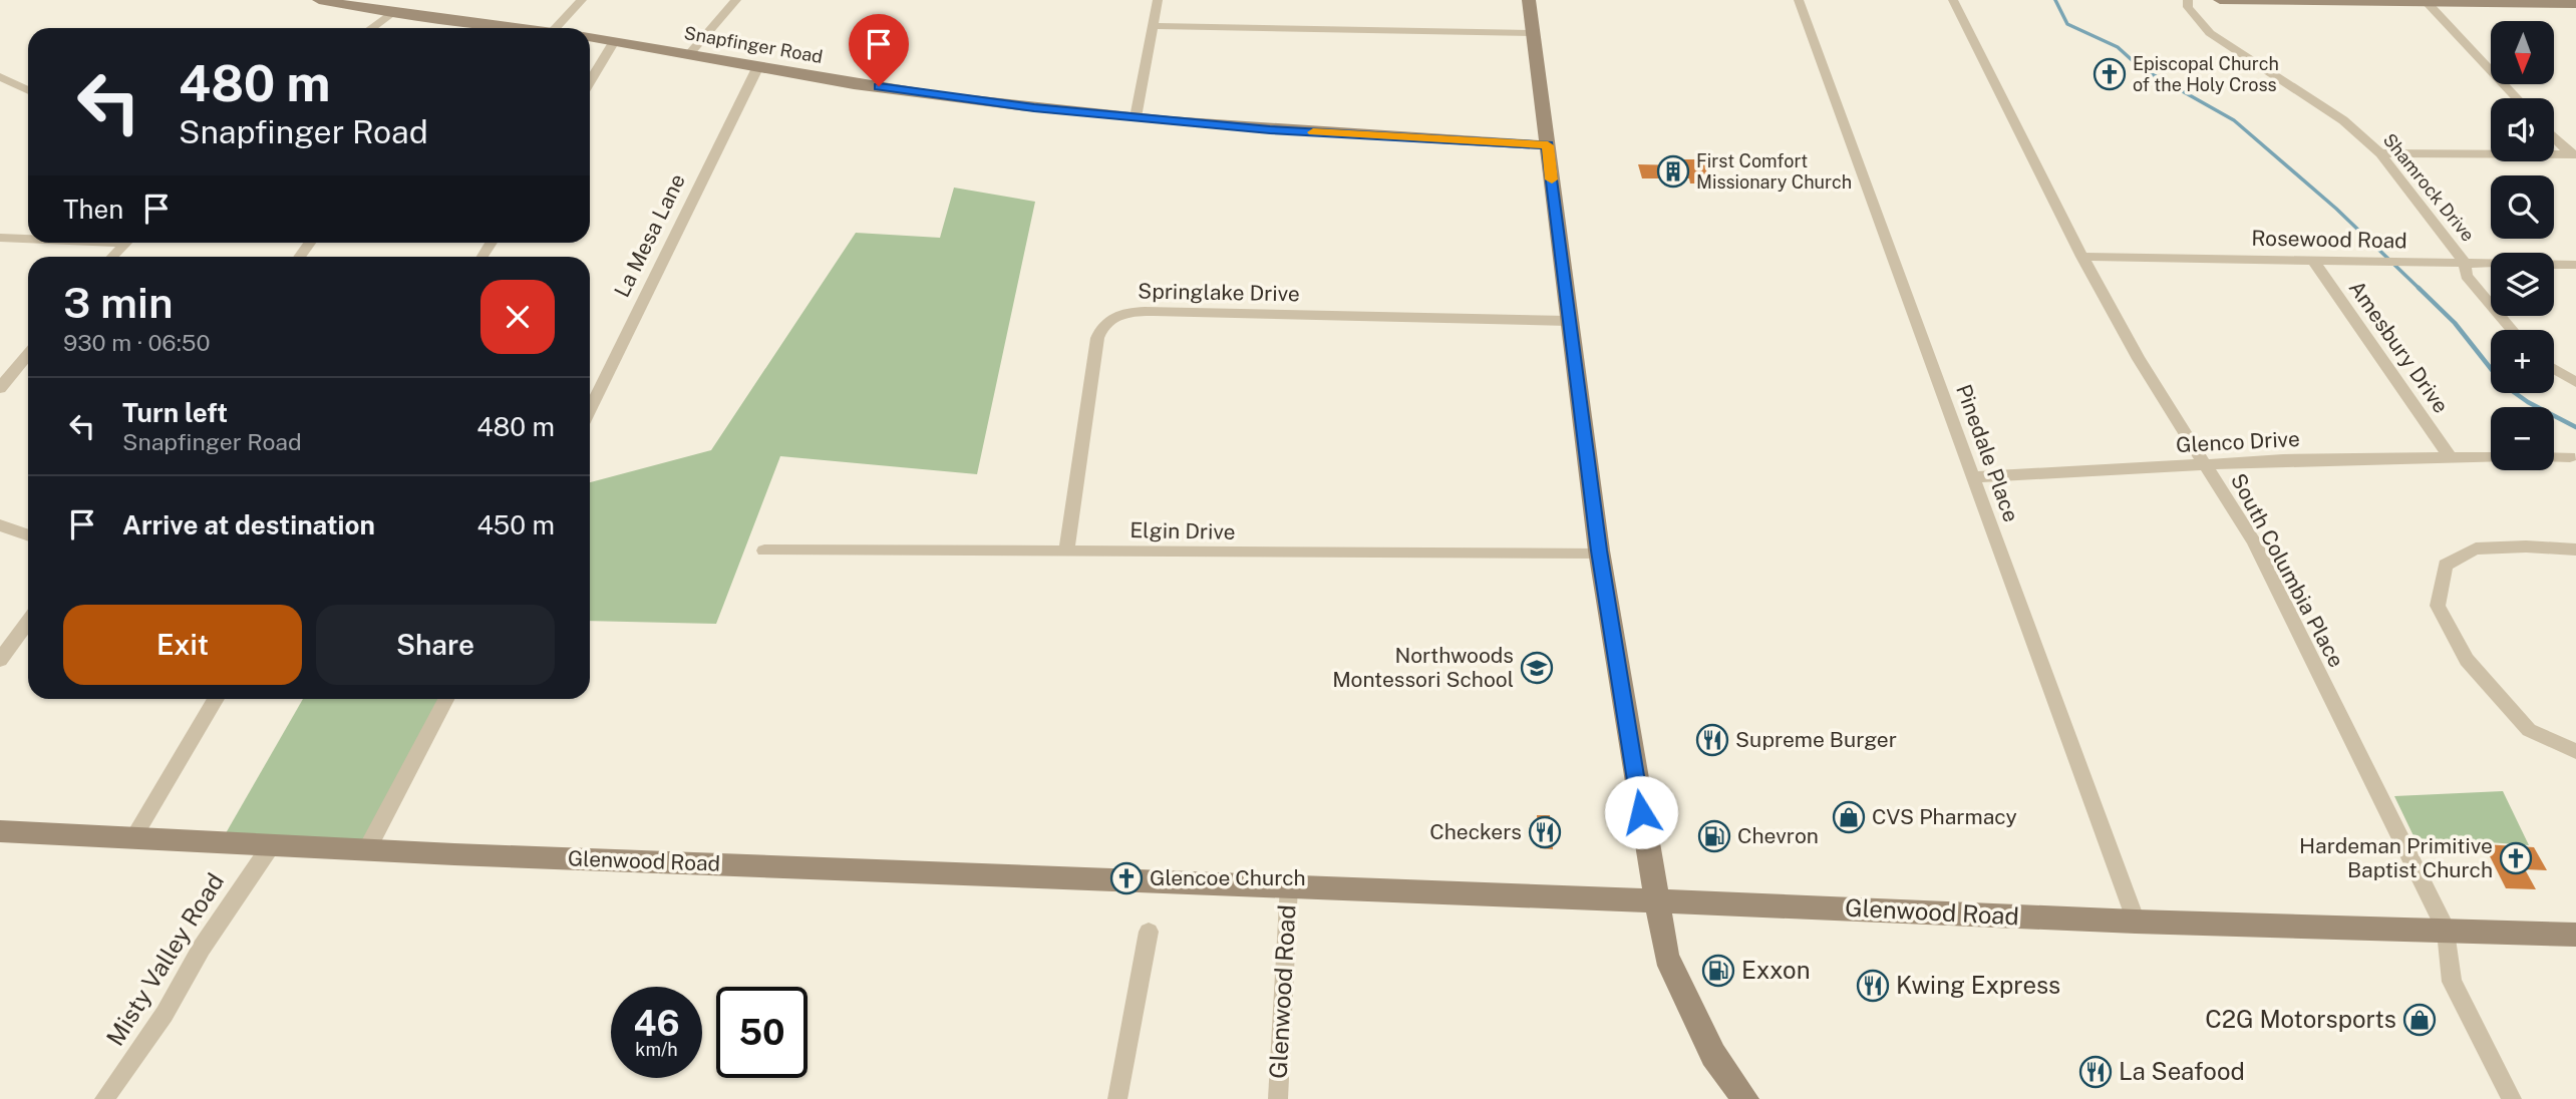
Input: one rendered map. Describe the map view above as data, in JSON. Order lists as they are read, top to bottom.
{
  "streets": {
    "main road": ["Snapfinger Road", "Glenwood Road"],
    "street": [
      "Shamrock Drive",
      "La Mesa Lane",
      "Rosewood Road",
      "Springlake Drive",
      "Amesbury Drive",
      "Glenco Drive",
      "Pinedale Place",
      "Elgin Drive",
      "South Columbia Place",
      "Misty Valley Road"
    ]
  },
  "crossings": [
    ["Snapfinger Road", "La Mesa Lane"],
    ["Shamrock Drive", "Rosewood Road"],
    ["Rosewood Road", "Amesbury Drive"],
    ["Rosewood Road", "South Columbia Place"],
    ["Springlake Drive", "Elgin Drive"],
    ["Amesbury Drive", "Glenco Drive"],
    ["Glenco Drive", "Pinedale Place"],
    ["Glenco Drive", "South Columbia Place"],
    ["Pinedale Place", "Glenwood Road"],
    ["South Columbia Place", "Glenwood Road"],
    ["Glenwood Road", "Misty Valley Road"]
  ],
  "places": {
    "church": ["Episcopal Church of the Holy Cross", "Hardeman Primitive Baptist Church", "Glencoe Church"],
    "building": ["First Comfort Missionary Church"],
    "school or university": ["Northwoods Montessori School"],
    "restaurant": [
      "Supreme Burger",
      "Checkers",
      "Kwing Express",
      "La Seafood"
    ],
    "shop": ["CVS Pharmacy", "C2G Motorsports"],
    "fuel station": ["Chevron", "Exxon"]
  },
  "north": "bottom",
  "page": {
    "map_buttons": ["+", "−"],
    "turn": ["480 m", "Snapfinger Road"],
    "then": "Then",
    "heading": ["3 min", "930 m · 06:50"],
    "list": [
      {
        "name": "Turn left",
        "note": "Snapfinger Road",
        "value": "480 m"
      },
      {
        "name": "Arrive at destination",
        "value": "450 m"
      }
    ],
    "buttons": ["Exit", "Share"],
    "speed": "46 km/h",
    "limit": "50"
  }
}
